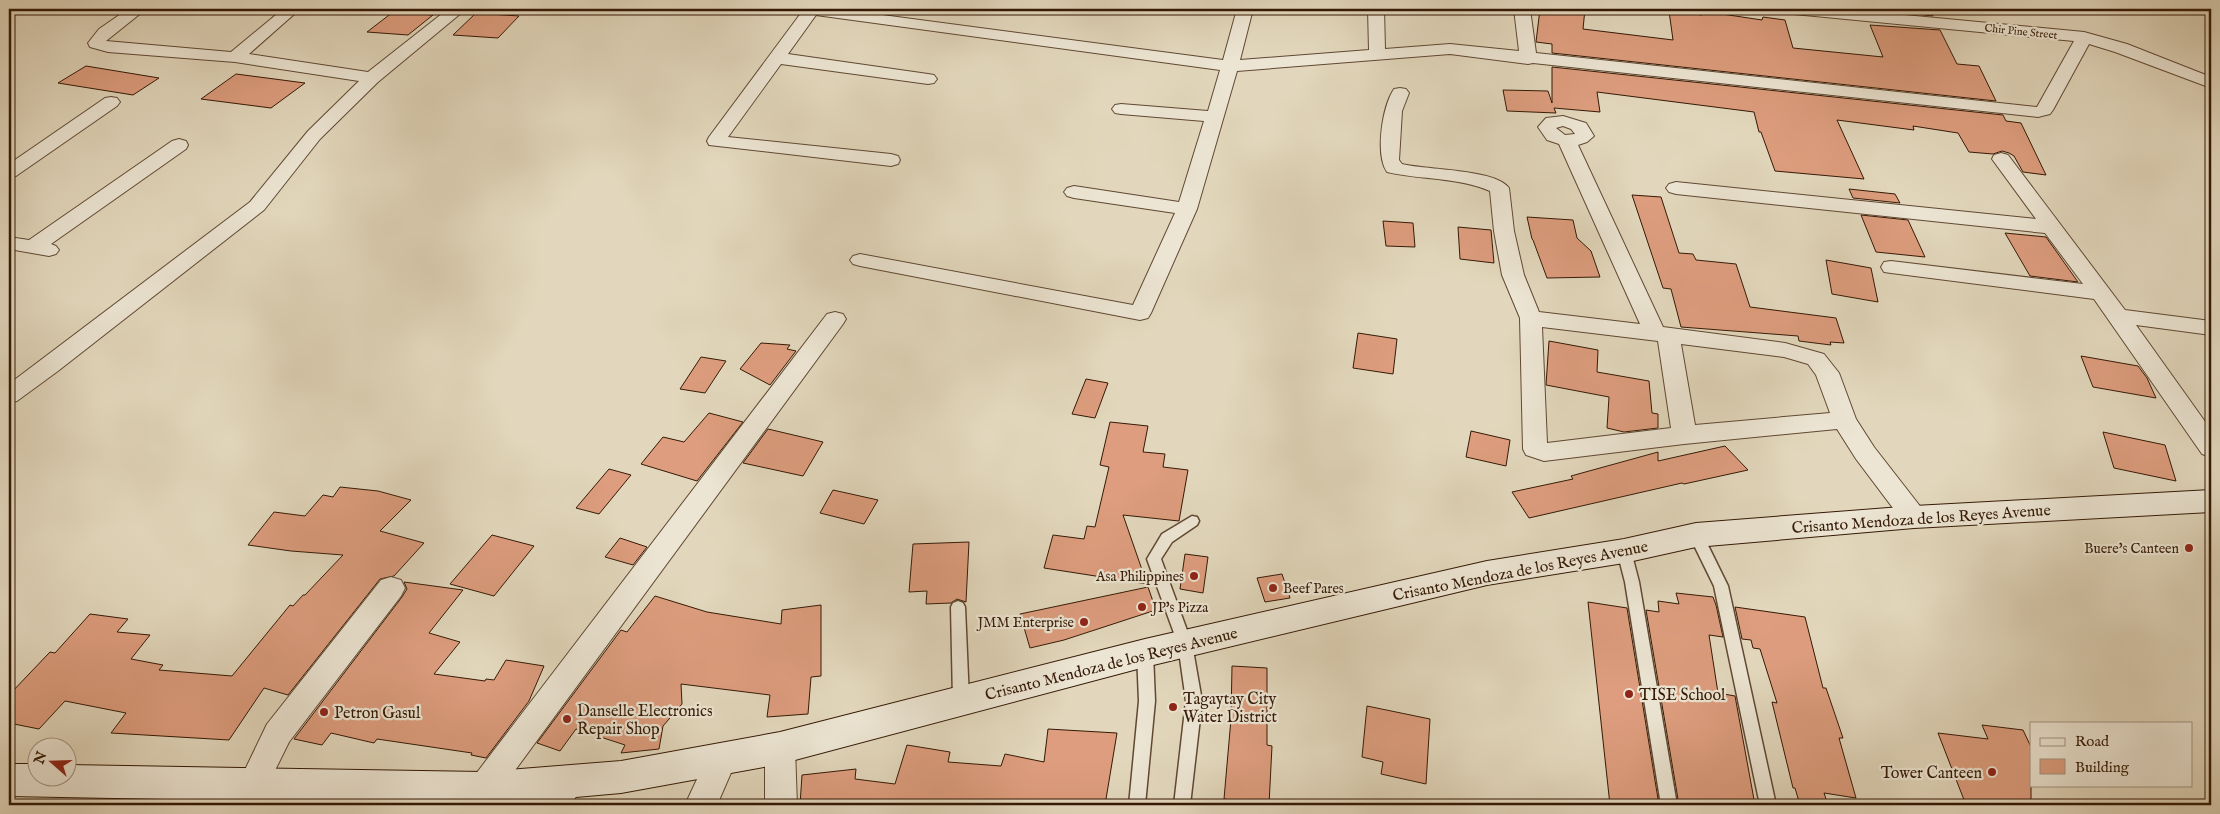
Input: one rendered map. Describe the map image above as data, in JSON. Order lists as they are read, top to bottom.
{
  "streets": {
    "main road": ["Crisanto Mendoza de los Reyes Avenue"],
    "street": ["Chir Pine Street"]
  },
  "places": [
    "Buere's Canteen",
    "Asa Philippines",
    "Beef Pares",
    "JP's Pizza",
    "JMM Enterprise",
    "TISE School",
    "Tagaytay City Water District",
    "Petron Gasul",
    "Danselle Electronics Repair Shop",
    "Tower Canteen"
  ],
  "legend": ["Road", "Building"],
  "north": "left"
}
